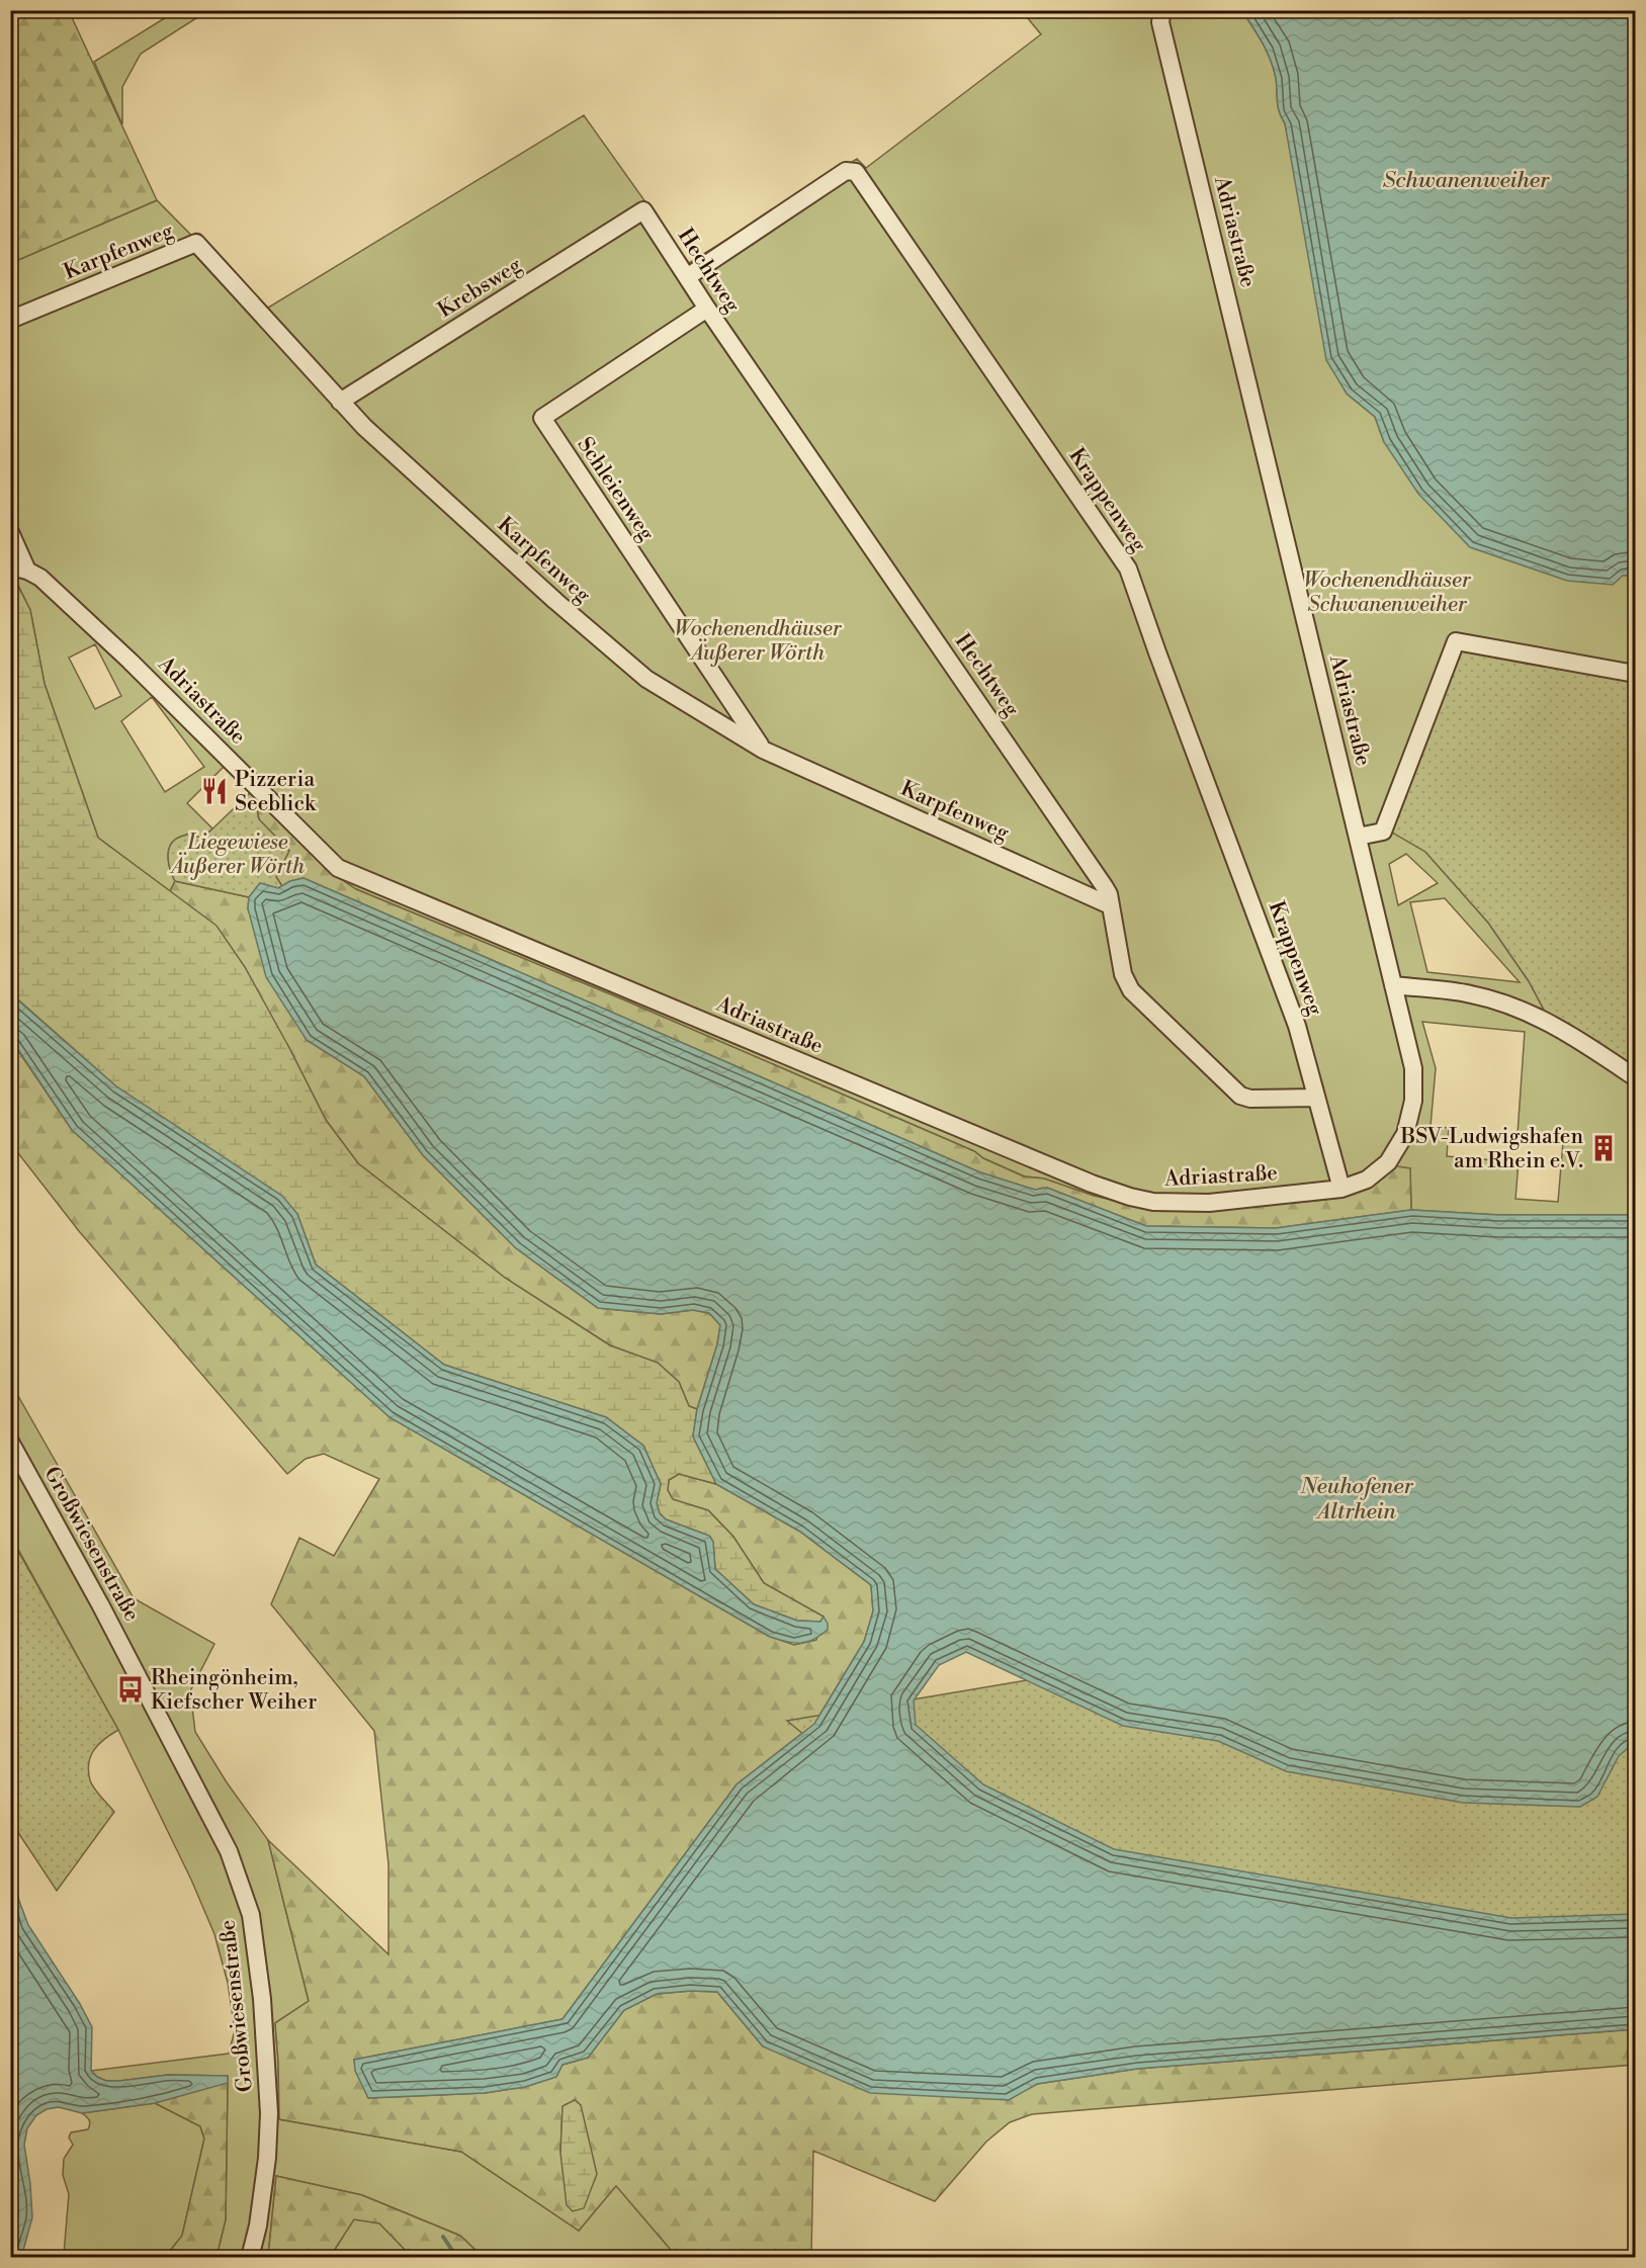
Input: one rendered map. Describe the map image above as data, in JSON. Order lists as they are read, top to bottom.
{
  "streets": {
    "street": [
      "Adriastraße",
      "Karpfenweg",
      "Hechtweg",
      "Krebsweg",
      "Schleienweg",
      "Krappenweg",
      "Großwiesenstraße"
    ]
  },
  "crossings": [
    ["Adriastraße", "Krappenweg"],
    ["Karpfenweg", "Hechtweg"],
    ["Karpfenweg", "Krebsweg"],
    ["Karpfenweg", "Schleienweg"],
    ["Hechtweg", "Krebsweg"],
    ["Hechtweg", "Schleienweg"],
    ["Hechtweg", "Krappenweg"]
  ],
  "water": ["Schwanenweiher", "Neuhofener Altrhein"],
  "parks": ["Wochenendhäuser Schwanenweiher", "Wochenendhäuser Äußerer Wörth", "Liegewiese Äußerer Wörth"],
  "places": {
    "restaurant": ["Pizzeria Seeblick"],
    "building": ["BSV-Ludwigshafen am Rhein e.V."],
    "bus stop": ["Rheingönheim, Kiefscher Weiher"]
  }
}
